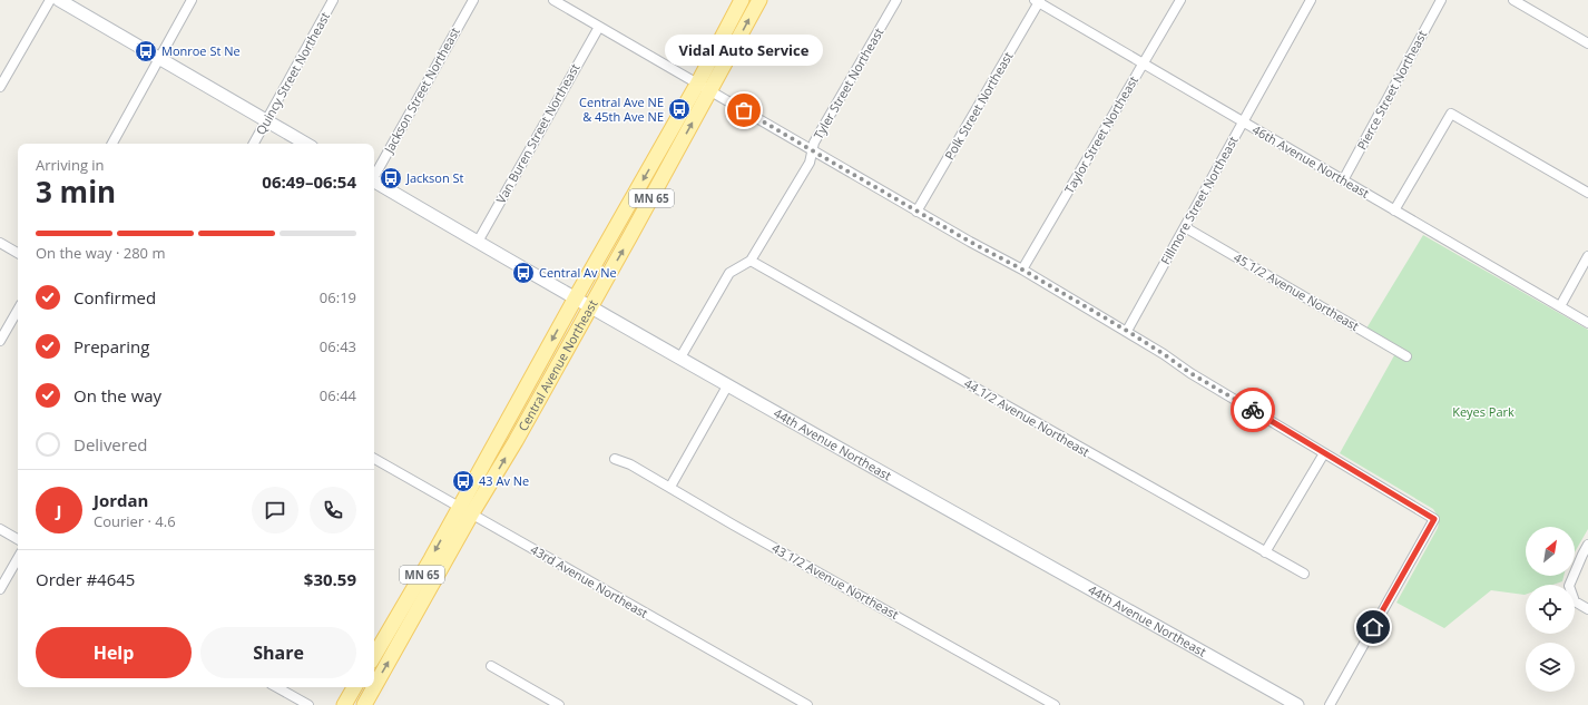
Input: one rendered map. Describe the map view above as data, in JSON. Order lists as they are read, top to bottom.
{
  "streets": {
    "main road": ["MN 65", "Central Avenue Northeast"],
    "street": [
      "Quincy Street Northeast",
      "Tyler Street Northeast",
      "Jackson Street Northeast",
      "Pierce Street Northeast",
      "Polk Street Northeast",
      "Van Buren Street Northeast",
      "Taylor Street Northeast",
      "46th Avenue Northeast",
      "Fillmore Street Northeast",
      "45 1/2 Avenue Northeast",
      "44 1/2 Avenue Northeast",
      "44th Avenue Northeast",
      "43rd Avenue Northeast",
      "43 1/2 Avenue Northeast"
    ]
  },
  "crossings": [
    ["Tyler Street Northeast", "44 1/2 Avenue Northeast"],
    ["Pierce Street Northeast", "46th Avenue Northeast"],
    ["Polk Street Northeast", "46th Avenue Northeast"],
    ["Van Buren Street Northeast", "44th Avenue Northeast"],
    ["Taylor Street Northeast", "46th Avenue Northeast"],
    ["46th Avenue Northeast", "Fillmore Street Northeast"],
    ["Fillmore Street Northeast", "45 1/2 Avenue Northeast"],
    ["Central Avenue Northeast", "44th Avenue Northeast"],
    ["Central Avenue Northeast", "43rd Avenue Northeast"]
  ],
  "parks": ["Keyes Park"],
  "places": {
    "bus stop": [
      "Monroe St Ne",
      "Central Ave NE & 45th Ave NE",
      "Jackson St",
      "Central Av Ne",
      "43 Av Ne"
    ],
    "other": ["Vidal Auto Service"]
  },
  "north": "top right",
  "page": {
    "bubble": "Vidal Auto Service",
    "heading": ["3 min", "Arriving in", "06:49–06:54"],
    "panel": [
      "Jordan",
      "Courier · 4.6",
      "Order #4645",
      "$30.59"
    ],
    "bar": "On the way · 280 m",
    "list": [
      ["Confirmed", "06:19"],
      ["Preparing", "06:43"],
      ["On the way", "06:44"],
      "Delivered"
    ],
    "round": "J",
    "buttons": ["Help", "Share"]
  }
}
